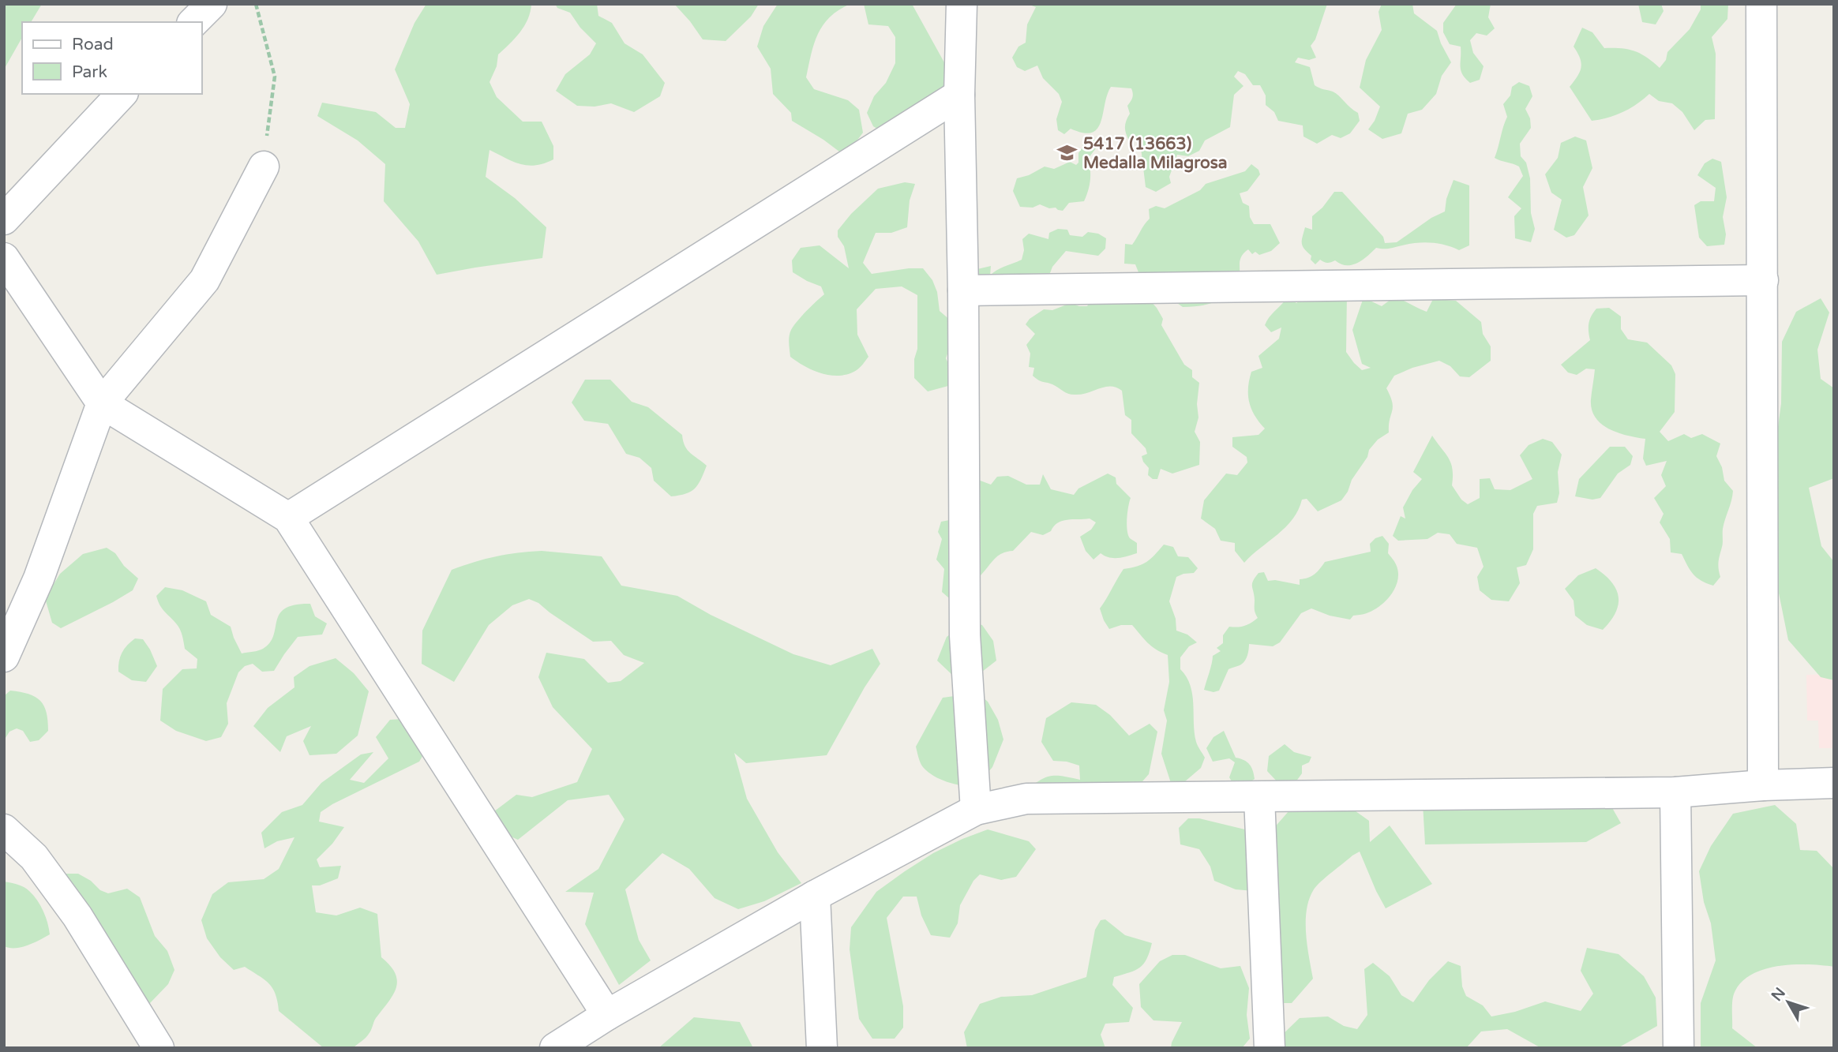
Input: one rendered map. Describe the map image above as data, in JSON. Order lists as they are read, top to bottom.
{
  "places": {
    "school or university": ["5417 (13663) Medalla Milagrosa"]
  },
  "legend": ["Road", "Park"],
  "north": "top left"
}
